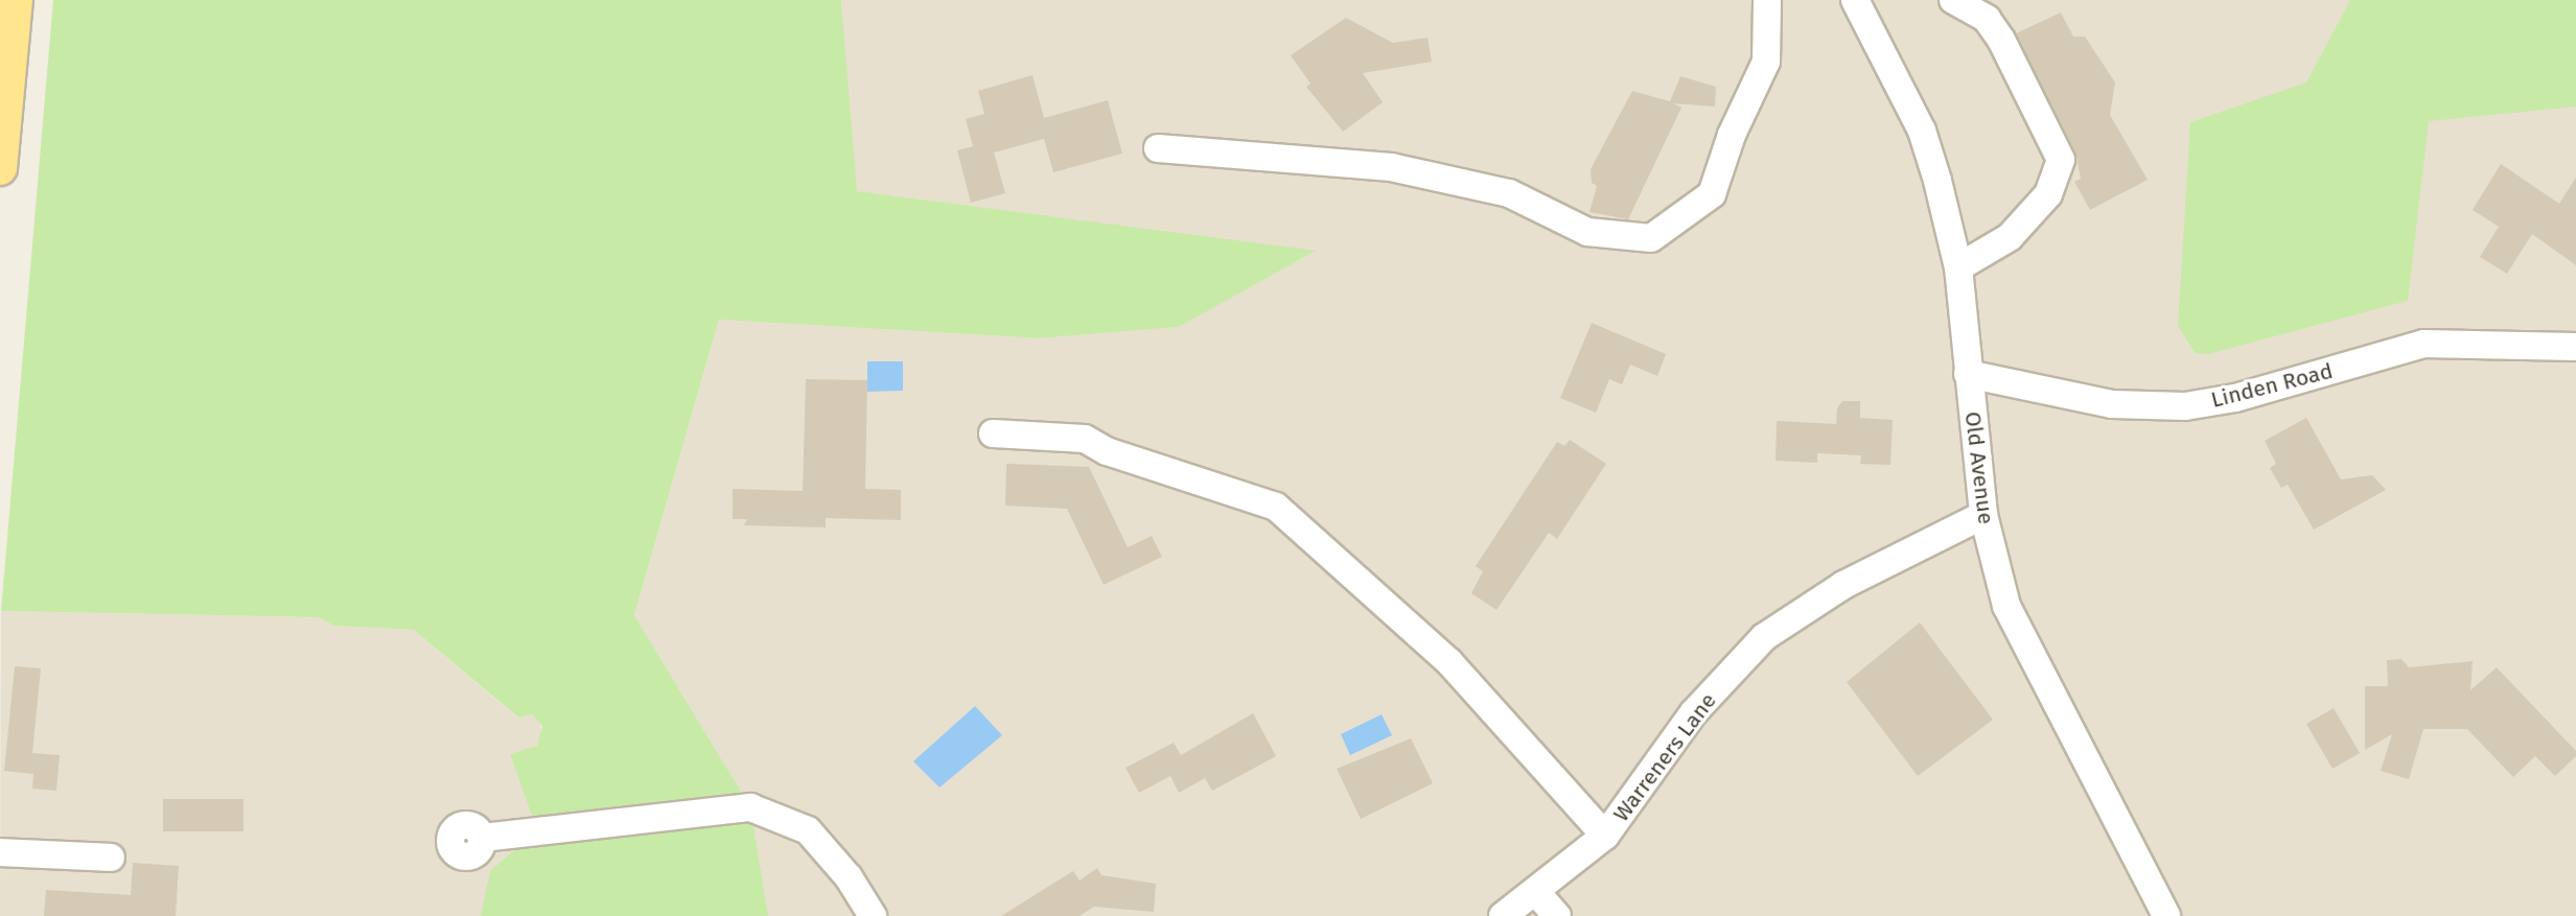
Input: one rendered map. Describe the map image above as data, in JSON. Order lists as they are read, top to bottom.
{
  "streets": {
    "street": ["Linden Road", "Old Avenue", "Warreners Lane"]
  },
  "crossings": [
    ["Linden Road", "Old Avenue"],
    ["Old Avenue", "Warreners Lane"]
  ]
}
